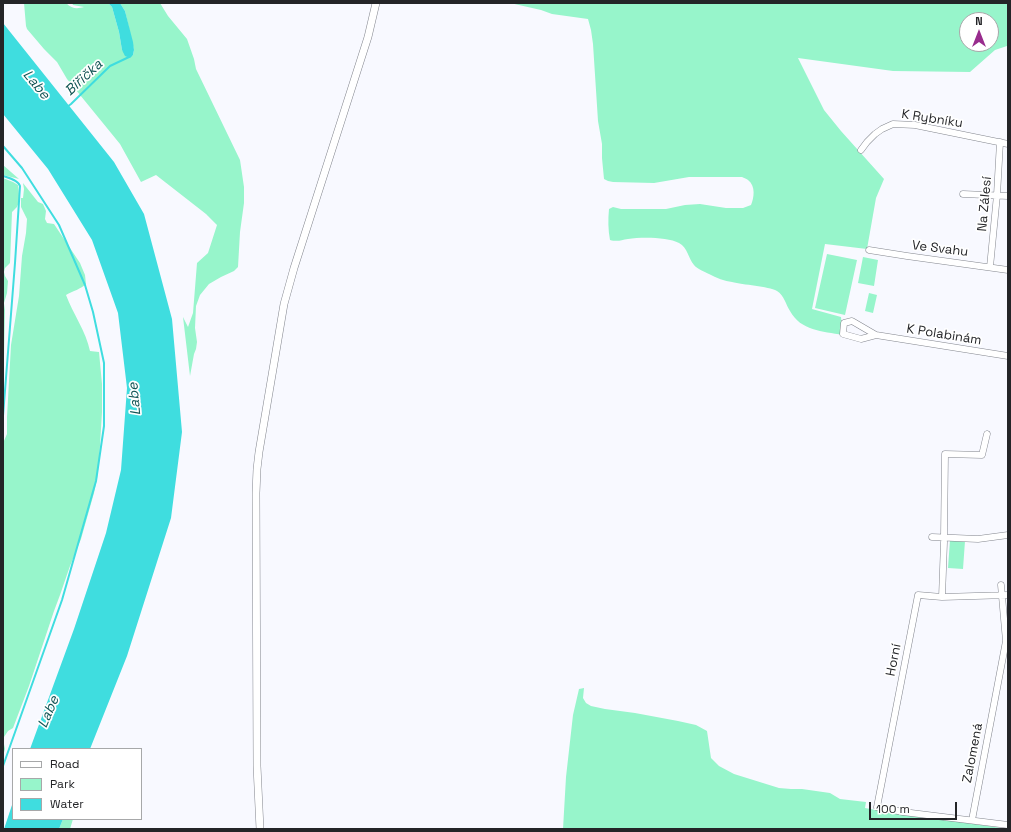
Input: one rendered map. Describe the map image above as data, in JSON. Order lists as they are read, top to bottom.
{
  "streets": {
    "street": [
      "K Rybníku",
      "Na Zálesí",
      "Ve Svahu",
      "K Polabinám",
      "Horní",
      "Zalomená"
    ]
  },
  "crossings": [
    ["K Rybníku", "Na Zálesí"],
    ["Na Zálesí", "Ve Svahu"],
    ["Horní", "Zalomená"]
  ],
  "water": ["Biřička", "Labe"],
  "legend": ["Road", "Park", "Water"],
  "scale_bar": "100 m",
  "north": "top"
}
